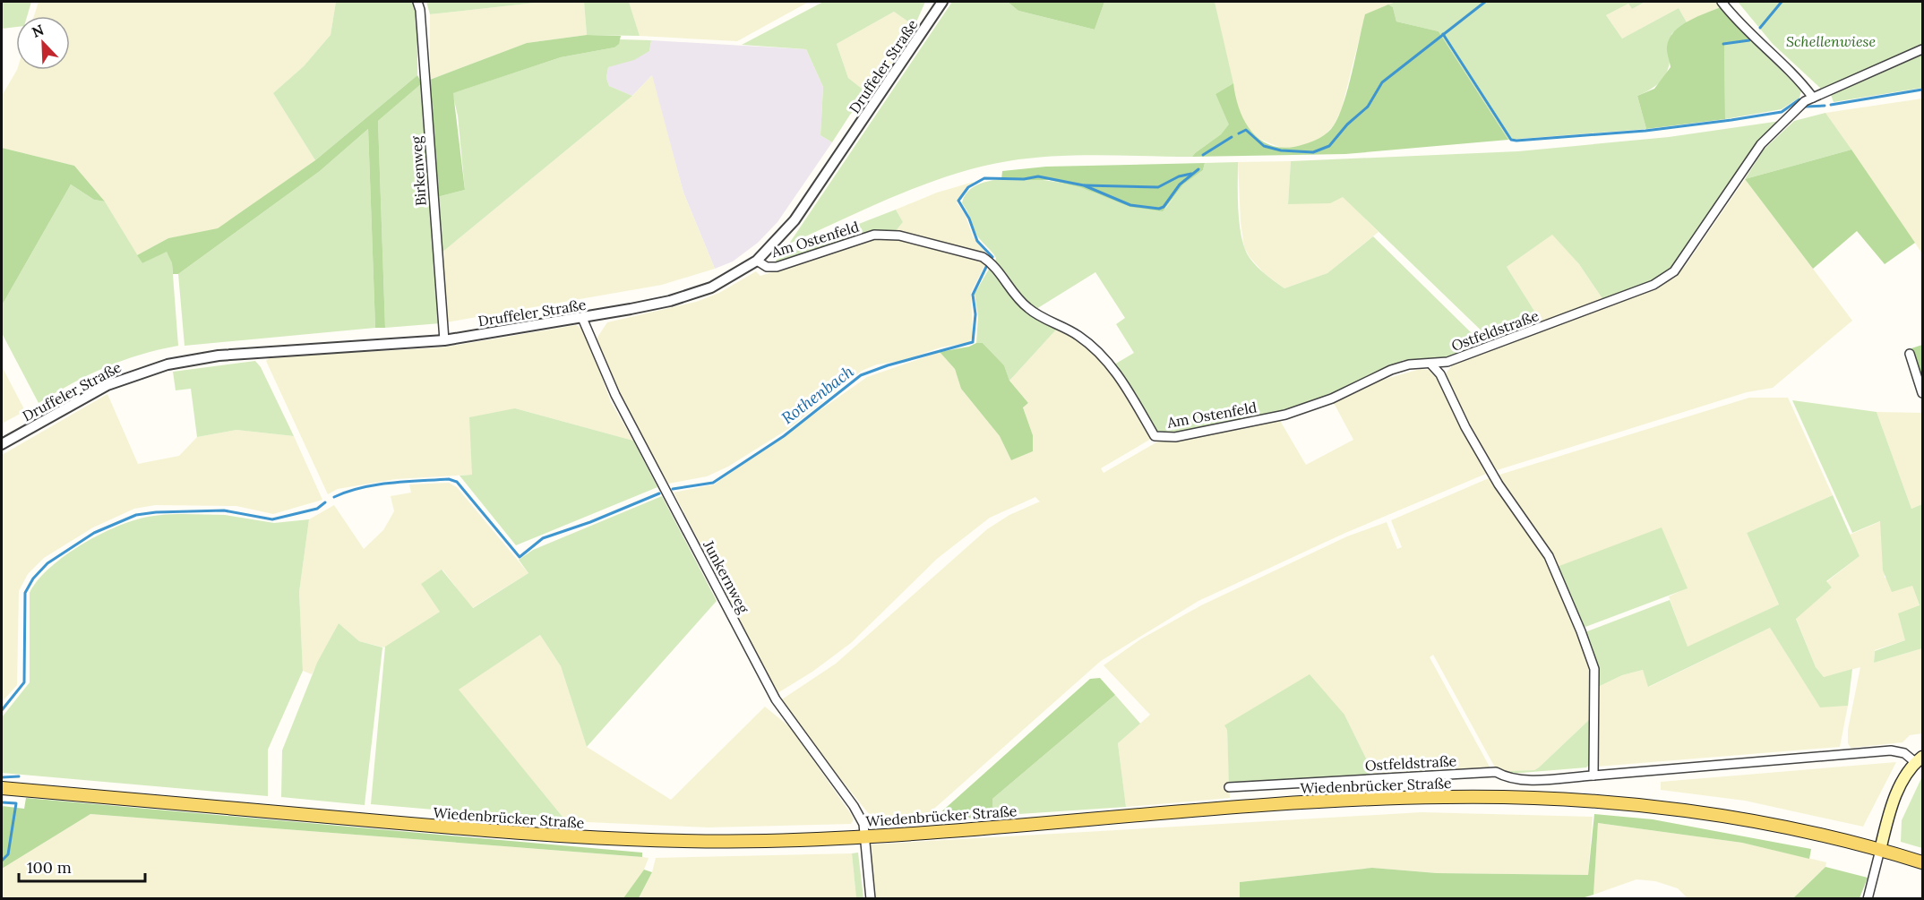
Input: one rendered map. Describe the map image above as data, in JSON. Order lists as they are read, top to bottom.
{
  "streets": {
    "main road": ["Wiedenbrücker Straße"],
    "street": [
      "Druffeler Straße",
      "Birkenweg",
      "Am Ostenfeld",
      "Ostfeldstraße",
      "Junkernweg"
    ]
  },
  "crossings": [
    ["Druffeler Straße", "Birkenweg"],
    ["Druffeler Straße", "Am Ostenfeld"],
    ["Druffeler Straße", "Junkernweg"],
    ["Am Ostenfeld", "Ostfeldstraße"],
    ["Junkernweg", "Wiedenbrücker Straße"]
  ],
  "water": ["Rothenbach"],
  "parks": ["Schellenwiese"],
  "scale_bar": "100 m",
  "north": "top left"
}
